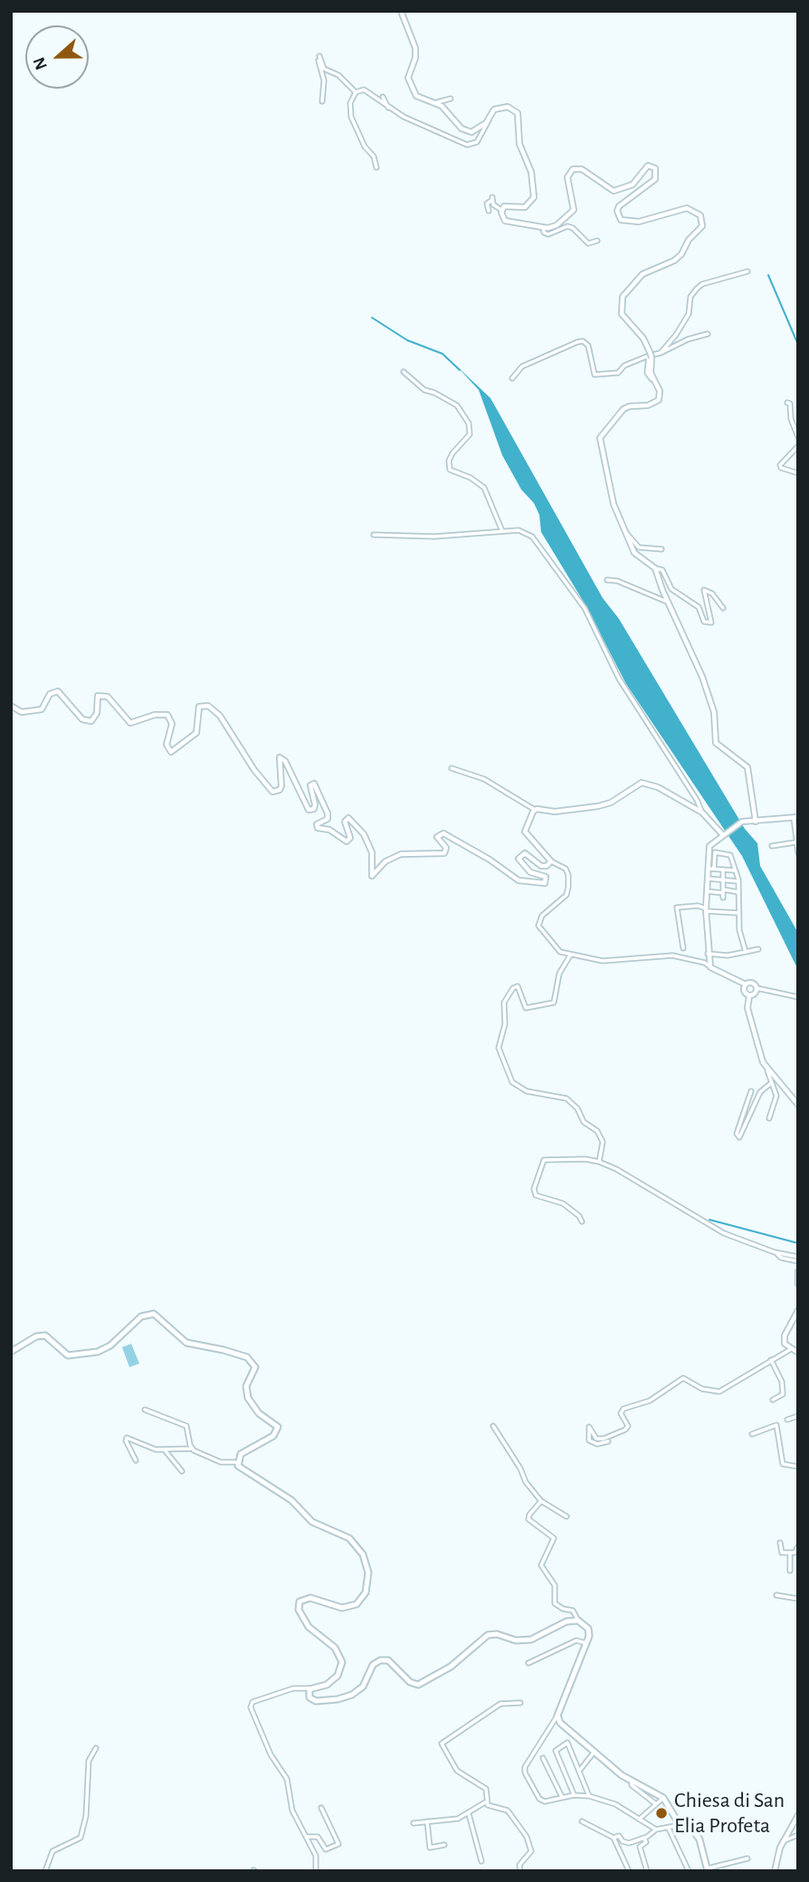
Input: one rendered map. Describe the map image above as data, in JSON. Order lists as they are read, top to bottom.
{
  "places": ["Chiesa di San Elia Profeta"],
  "north": "left"
}
